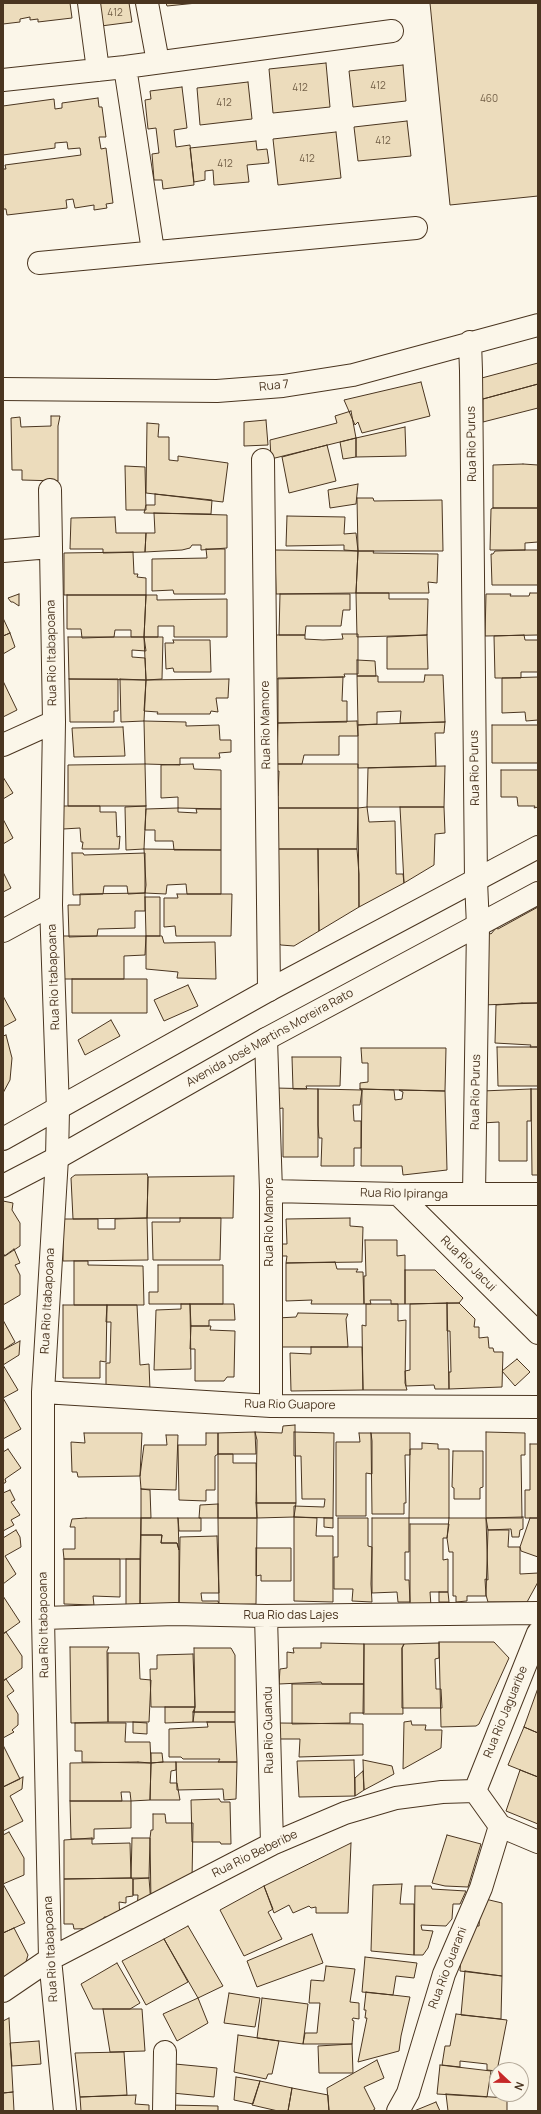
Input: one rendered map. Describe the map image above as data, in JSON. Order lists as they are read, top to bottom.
{
  "streets": {
    "street": [
      "Rua 7",
      "Rua Rio Purus",
      "Rua Rio Itabapoana",
      "Rua Rio Mamore",
      "Avenida José Martins Moreira Rato",
      "Rua Rio Ipiranga",
      "Rua Rio Jacui",
      "Rua Rio Guapore",
      "Rua Rio das Lajes",
      "Rua Rio Jaguaribe",
      "Rua Rio Guandu",
      "Rua Rio Beberibe",
      "Rua Rio Guarani"
    ]
  },
  "crossings": [
    ["Rua 7", "Rua Rio Purus"],
    ["Rua Rio Purus", "Avenida José Martins Moreira Rato"],
    ["Rua Rio Purus", "Rua Rio Ipiranga"],
    ["Rua Rio Itabapoana", "Avenida José Martins Moreira Rato"],
    ["Rua Rio Itabapoana", "Rua Rio Guapore"],
    ["Rua Rio Itabapoana", "Rua Rio das Lajes"],
    ["Rua Rio Itabapoana", "Rua Rio Beberibe"],
    ["Rua Rio Mamore", "Avenida José Martins Moreira Rato"],
    ["Rua Rio Mamore", "Rua Rio Ipiranga"],
    ["Rua Rio Mamore", "Rua Rio Guapore"],
    ["Rua Rio Ipiranga", "Rua Rio Jacui"],
    ["Rua Rio das Lajes", "Rua Rio Guandu"],
    ["Rua Rio Jaguaribe", "Rua Rio Beberibe"],
    ["Rua Rio Guandu", "Rua Rio Beberibe"]
  ],
  "house_numbers": [
    "412",
    "412",
    "412",
    "460",
    "412",
    "412",
    "412",
    "412"
  ],
  "north": "right"
}
